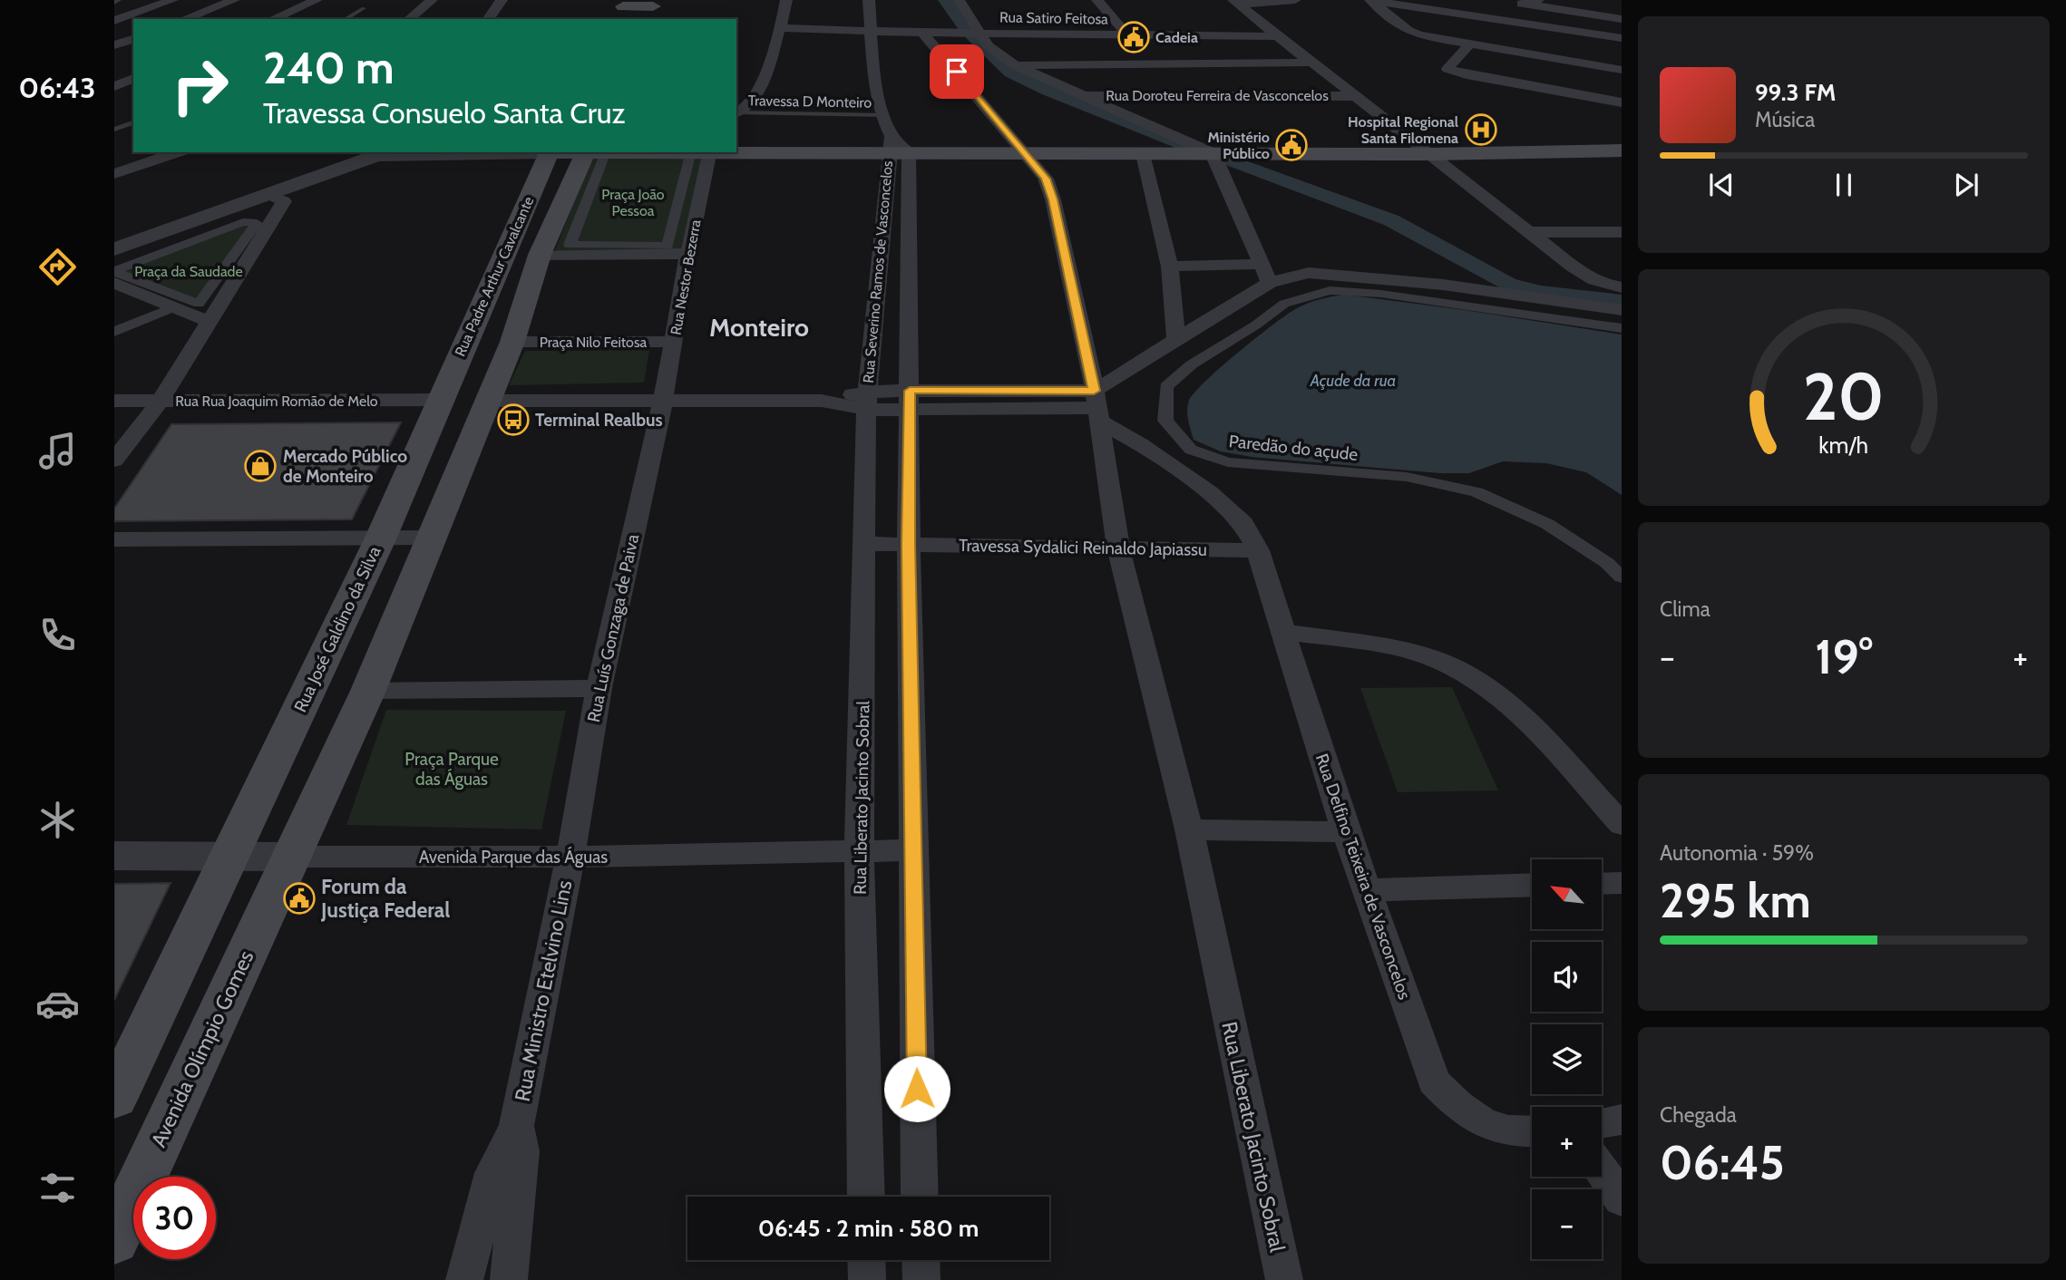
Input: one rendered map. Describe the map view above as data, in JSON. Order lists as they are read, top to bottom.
{
  "streets": {
    "main road": ["Rua Padre Arthur Cavalcante", "Rua José Galdino da Silva", "Avenida Olímpio Gomes"],
    "street": [
      "Rua Satiro Feitosa",
      "Rua Doroteu Ferreira de Vasconcelos",
      "Rua Severino Ramos de Vasconcelos",
      "Rua Nestor Bezerra",
      "Praça Nilo Feitosa",
      "Rua Rua Joaquim Romão de Melo",
      "Paredão do açude",
      "Travessa Sydalici Reinaldo Japiassu",
      "Rua Luís Gonzaga de Paiva",
      "Rua Liberato Jacinto Sobral",
      "Avenida Parque das Águas",
      "Rua Delfino Teixeira de Vasconcelos",
      "Rua Ministro Etelvino Lins"
    ],
    "lane": ["Travessa D Monteiro"]
  },
  "crossings": [
    ["Rua Satiro Feitosa", "Rua Liberato Jacinto Sobral"],
    ["Rua Severino Ramos de Vasconcelos", "Travessa Sydalici Reinaldo Japiassu"],
    ["Rua Severino Ramos de Vasconcelos", "Rua Liberato Jacinto Sobral"],
    ["Rua Severino Ramos de Vasconcelos", "Avenida Parque das Águas"],
    ["Rua Padre Arthur Cavalcante", "Praça Nilo Feitosa"],
    ["Rua Padre Arthur Cavalcante", "Rua Rua Joaquim Romão de Melo"],
    ["Rua Padre Arthur Cavalcante", "Rua José Galdino da Silva"],
    ["Rua Nestor Bezerra", "Praça Nilo Feitosa"],
    ["Rua Nestor Bezerra", "Rua Luís Gonzaga de Paiva"],
    ["Rua Rua Joaquim Romão de Melo", "Rua José Galdino da Silva"],
    ["Travessa Sydalici Reinaldo Japiassu", "Rua Liberato Jacinto Sobral"],
    ["Travessa Sydalici Reinaldo Japiassu", "Rua Delfino Teixeira de Vasconcelos"],
    ["Rua Luís Gonzaga de Paiva", "Avenida Parque das Águas"],
    ["Rua Luís Gonzaga de Paiva", "Rua Ministro Etelvino Lins"],
    ["Rua José Galdino da Silva", "Avenida Parque das Águas"],
    ["Rua Liberato Jacinto Sobral", "Avenida Parque das Águas"],
    ["Rua Liberato Jacinto Sobral", "Rua Delfino Teixeira de Vasconcelos"],
    ["Avenida Parque das Águas", "Rua Ministro Etelvino Lins"],
    ["Avenida Parque das Águas", "Avenida Olímpio Gomes"]
  ],
  "districts": ["Monteiro"],
  "water": ["Açude da rua"],
  "parks": ["Praça João Pessoa", "Praça da Saudade", "Praça Parque das Águas"],
  "places": {
    "public building": ["Cadeia", "Ministério Público", "Forum da Justiça Federal"],
    "hospital": ["Hospital Regional Santa Filomena"],
    "bus stop": ["Terminal Realbus"],
    "shop": ["Mercado Público de Monteiro"]
  },
  "north": "top left",
  "page": {
    "tabs": "06:43",
    "turn": ["240 m", "Travessa Consuelo Santa Cruz"],
    "song": ["99.3 FM", "Música"],
    "tile": [
      "Clima",
      ["Autonomia · 59%", "295 km"],
      ["Chegada", "06:45"]
    ],
    "heat": ["−", "19°", "+"],
    "map_buttons": ["+", "−"],
    "limit": "30",
    "trip": "06:45 · 2 min · 580 m",
    "gauge": ["20", "km/h"]
  }
}
